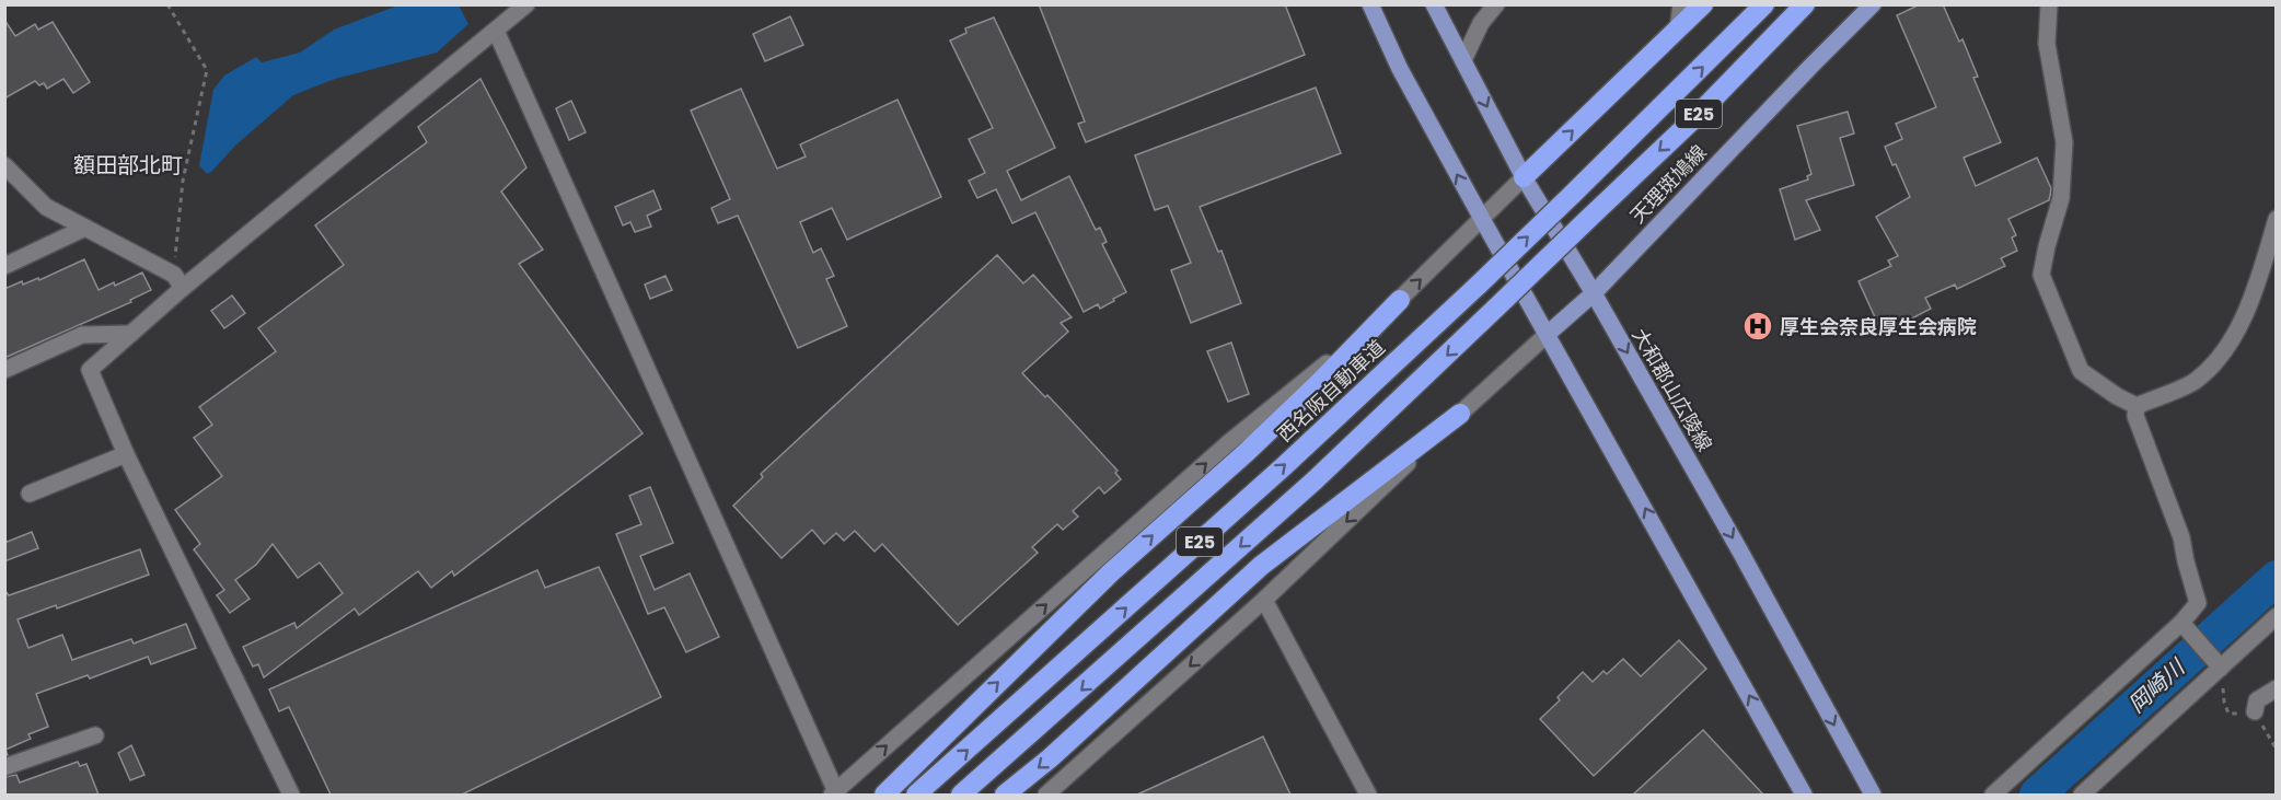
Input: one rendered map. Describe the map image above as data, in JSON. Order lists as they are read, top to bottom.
{
  "streets": {
    "highway": ["E25", "西名阪自動車道"],
    "main road": ["天理斑鳩線", "大和郡山広陵線"]
  },
  "crossings": [
    ["天理斑鳩線", "大和郡山広陵線"]
  ],
  "districts": ["額田部北町"],
  "water": ["岡崎川"],
  "places": {
    "hospital": ["厚生会奈良厚生会病院"]
  }
}
